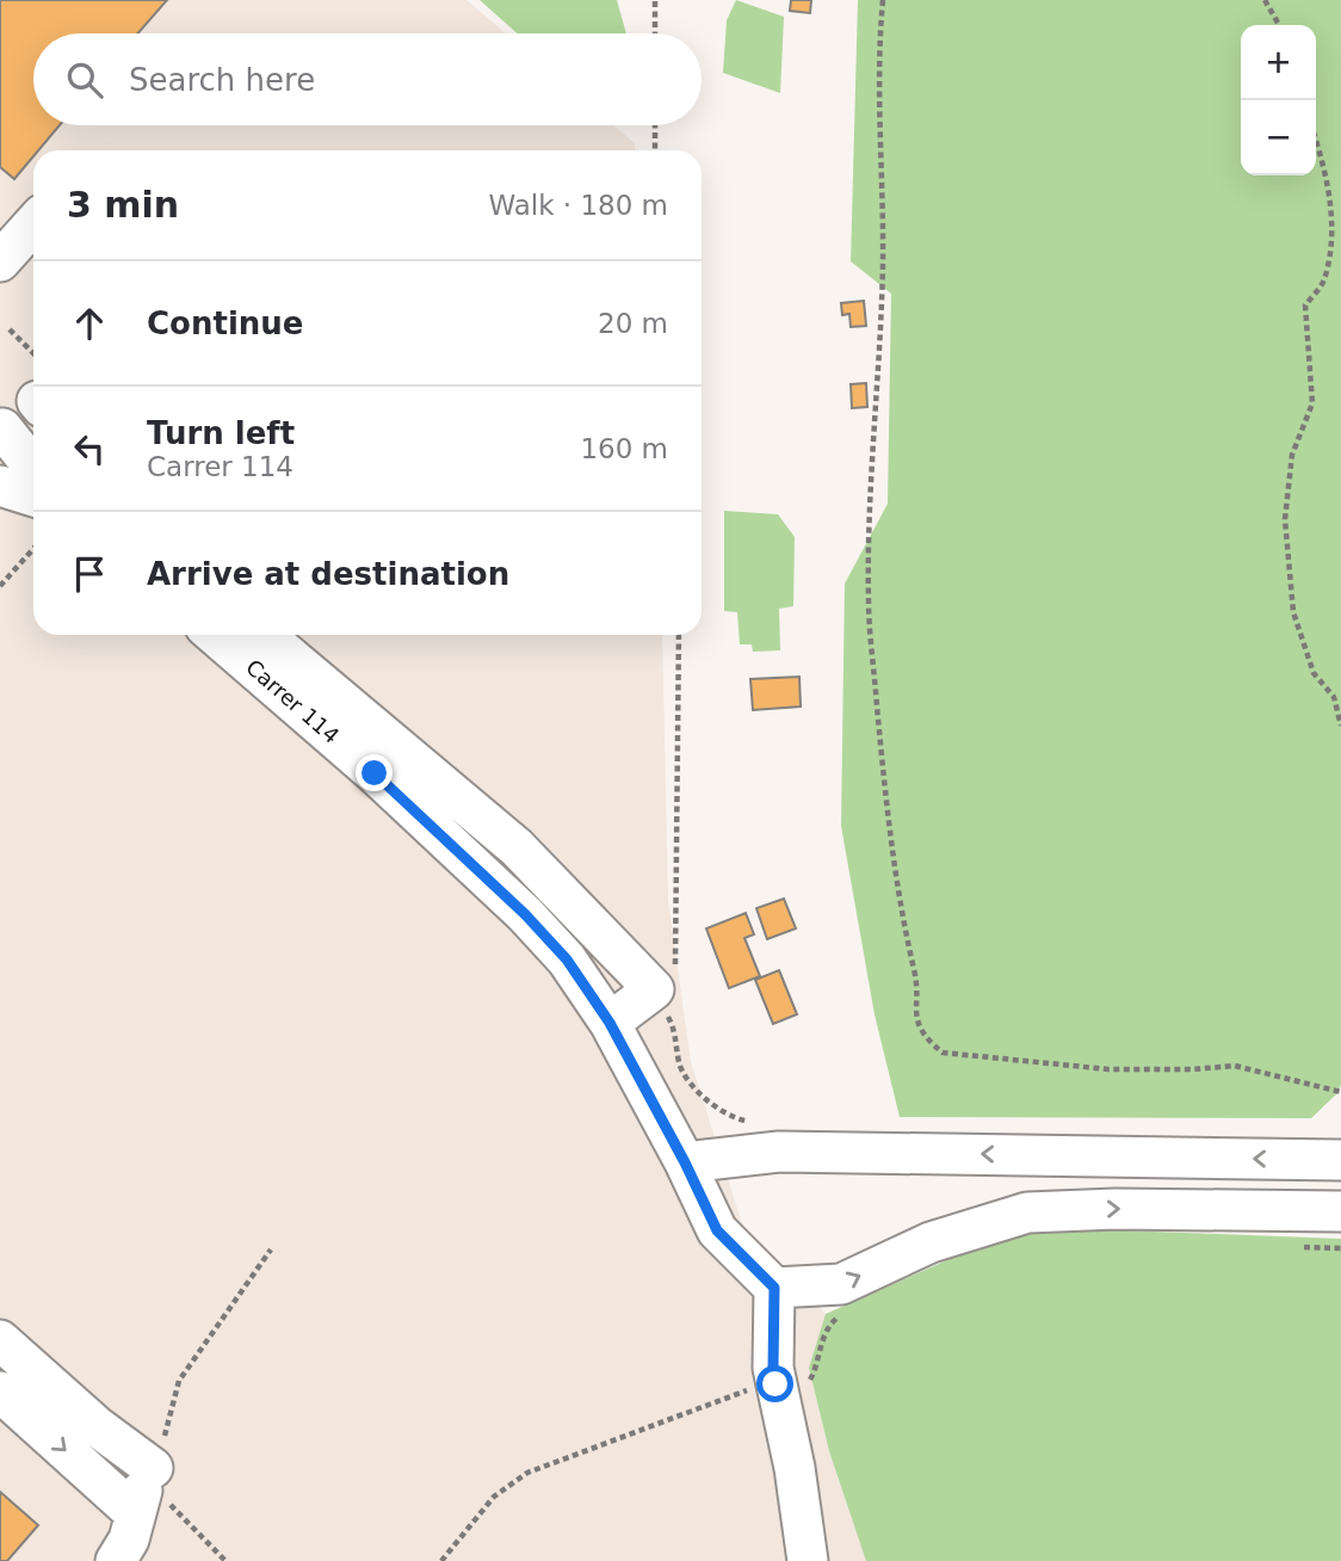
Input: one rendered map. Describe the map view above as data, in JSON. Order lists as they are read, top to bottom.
{
  "streets": {
    "street": ["Carrer 114"]
  },
  "page": {
    "map_buttons": ["+", "−"],
    "search": "Search here",
    "heading": ["3 min", "Walk · 180 m"],
    "list": [
      ["Continue", "20 m"],
      ["Turn left", "Carrer 114", "160 m"],
      "Arrive at destination"
    ]
  }
}
